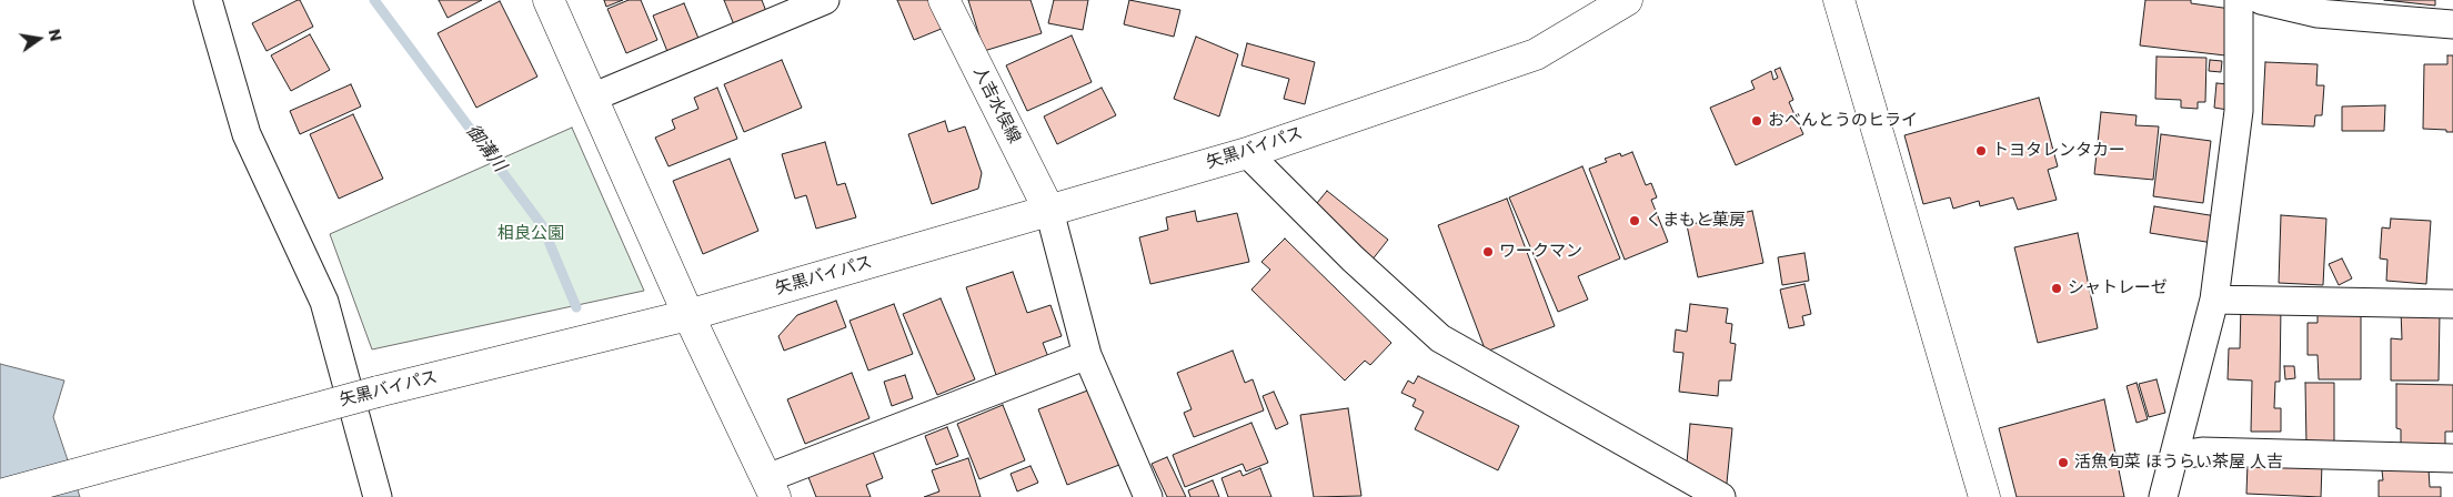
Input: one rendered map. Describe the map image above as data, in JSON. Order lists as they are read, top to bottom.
{
  "streets": {
    "main road": ["人吉水俣線", "矢黒バイパス"]
  },
  "crossings": [
    ["人吉水俣線", "矢黒バイパス"]
  ],
  "water": ["御溝川"],
  "parks": ["相良公園"],
  "places": [
    "おべんとうのヒライ",
    "トヨタレンタカー",
    "くまもと菓房",
    "ワークマン",
    "シャトレーゼ",
    "活魚旬菜 ほうらい茶屋 人吉"
  ],
  "north": "right"
}
